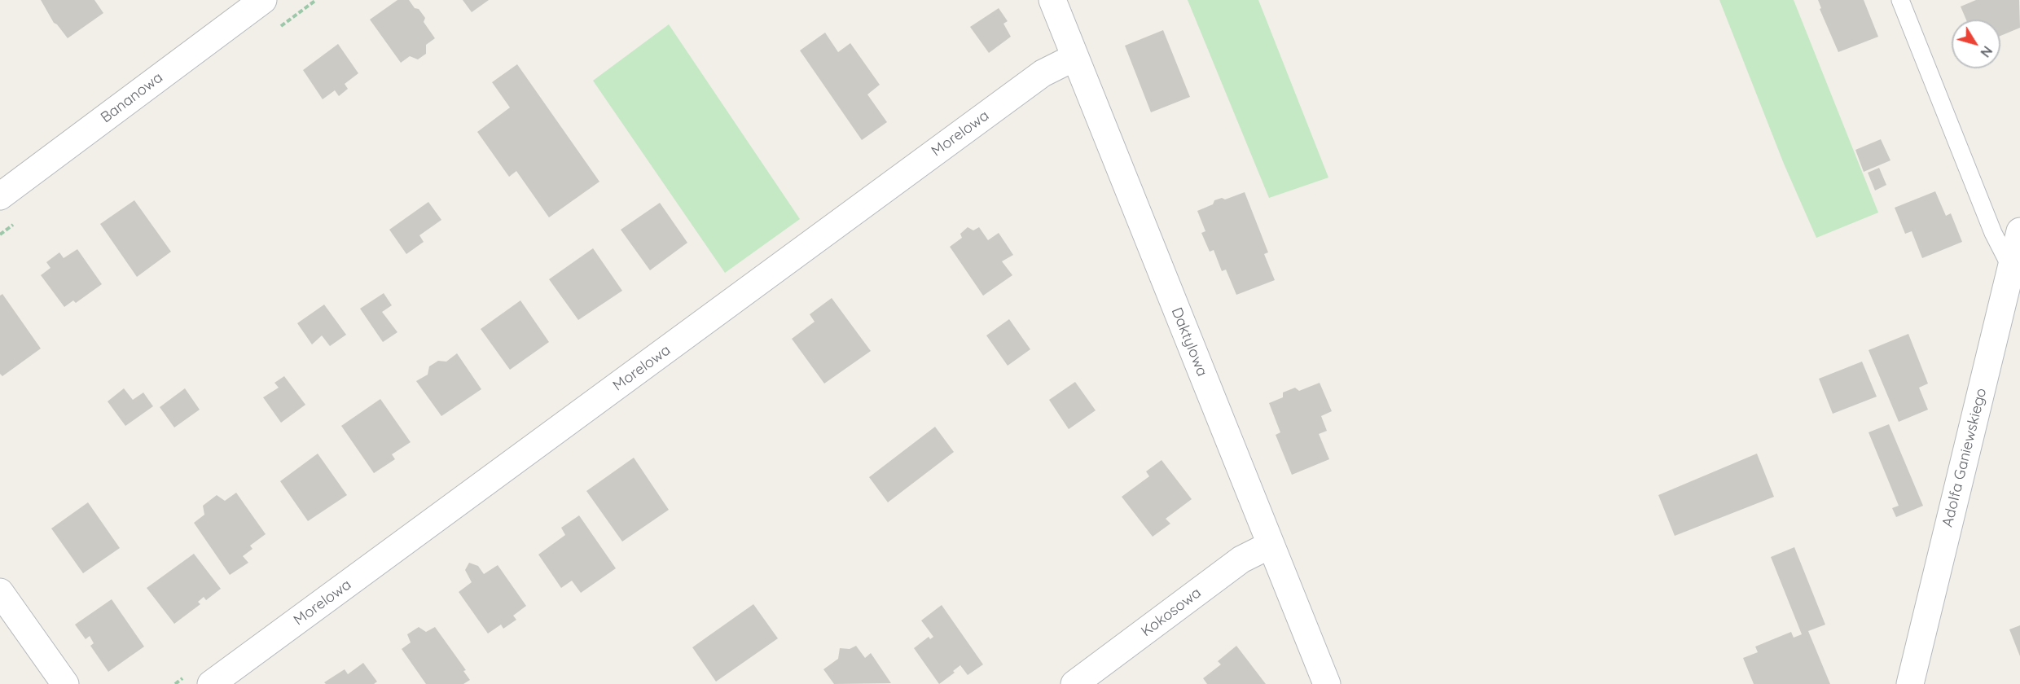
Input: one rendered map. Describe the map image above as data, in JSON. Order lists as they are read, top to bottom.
{
  "streets": {
    "street": [
      "Bananowa",
      "Morelowa",
      "Daktylowa",
      "Adolfa Ganiewskiego",
      "Kokosowa"
    ]
  },
  "crossings": [
    ["Morelowa", "Daktylowa"],
    ["Daktylowa", "Kokosowa"]
  ],
  "north": "bottom right"
}
